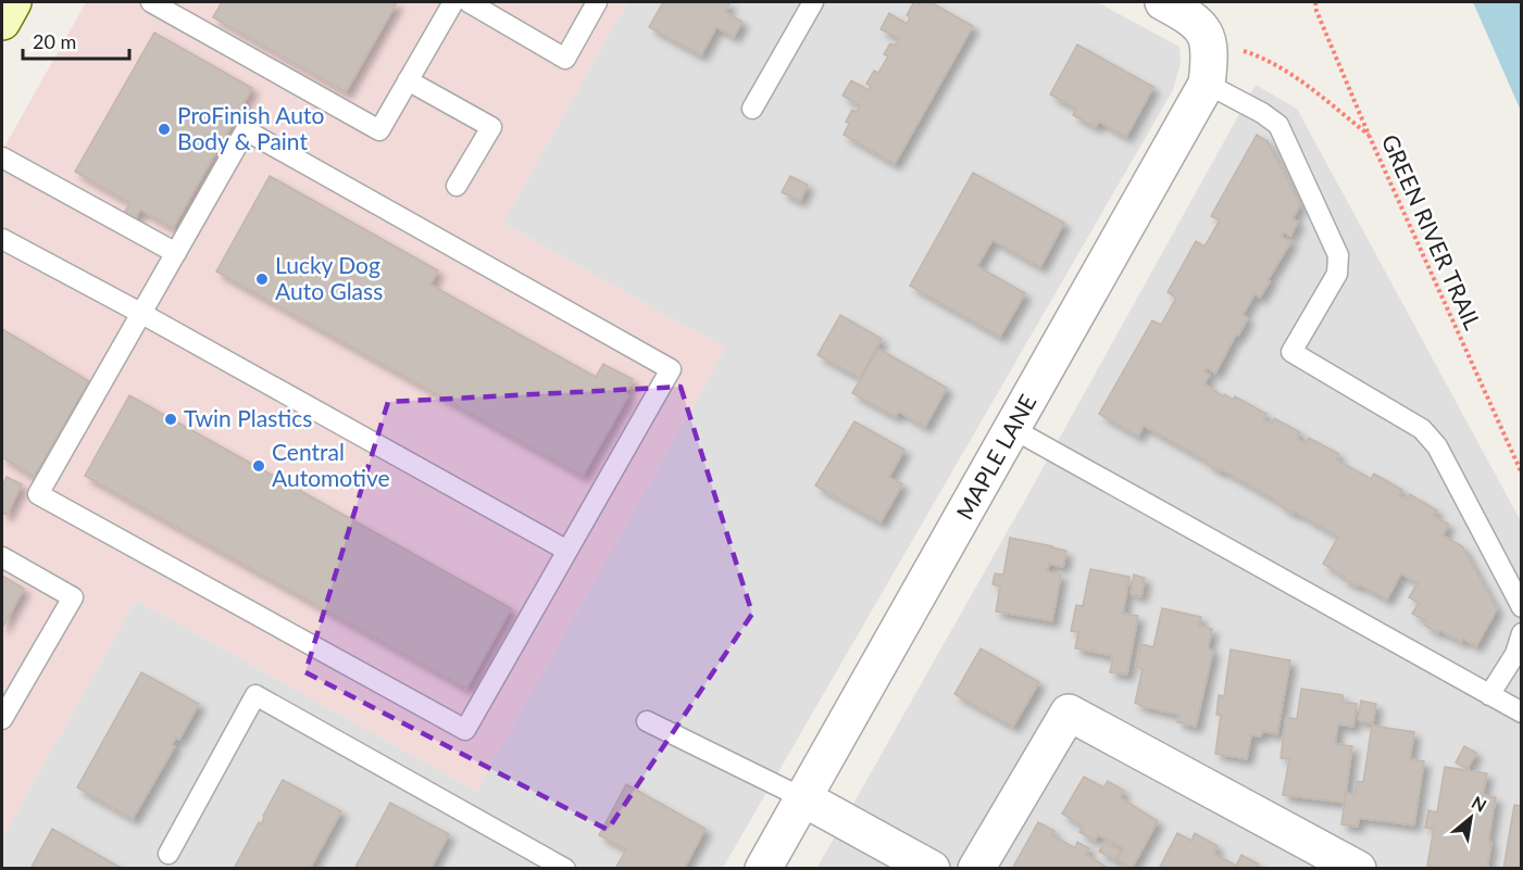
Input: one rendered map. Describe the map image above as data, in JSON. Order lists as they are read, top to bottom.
{
  "streets": {
    "street": ["MAPLE LANE"],
    "path": ["GREEN RIVER TRAIL"]
  },
  "places": [
    "ProFinish Auto Body & Paint",
    "Lucky Dog Auto Glass",
    "Twin Plastics",
    "Central Automotive"
  ],
  "scale_bar": "20 m",
  "north": "top right"
}
